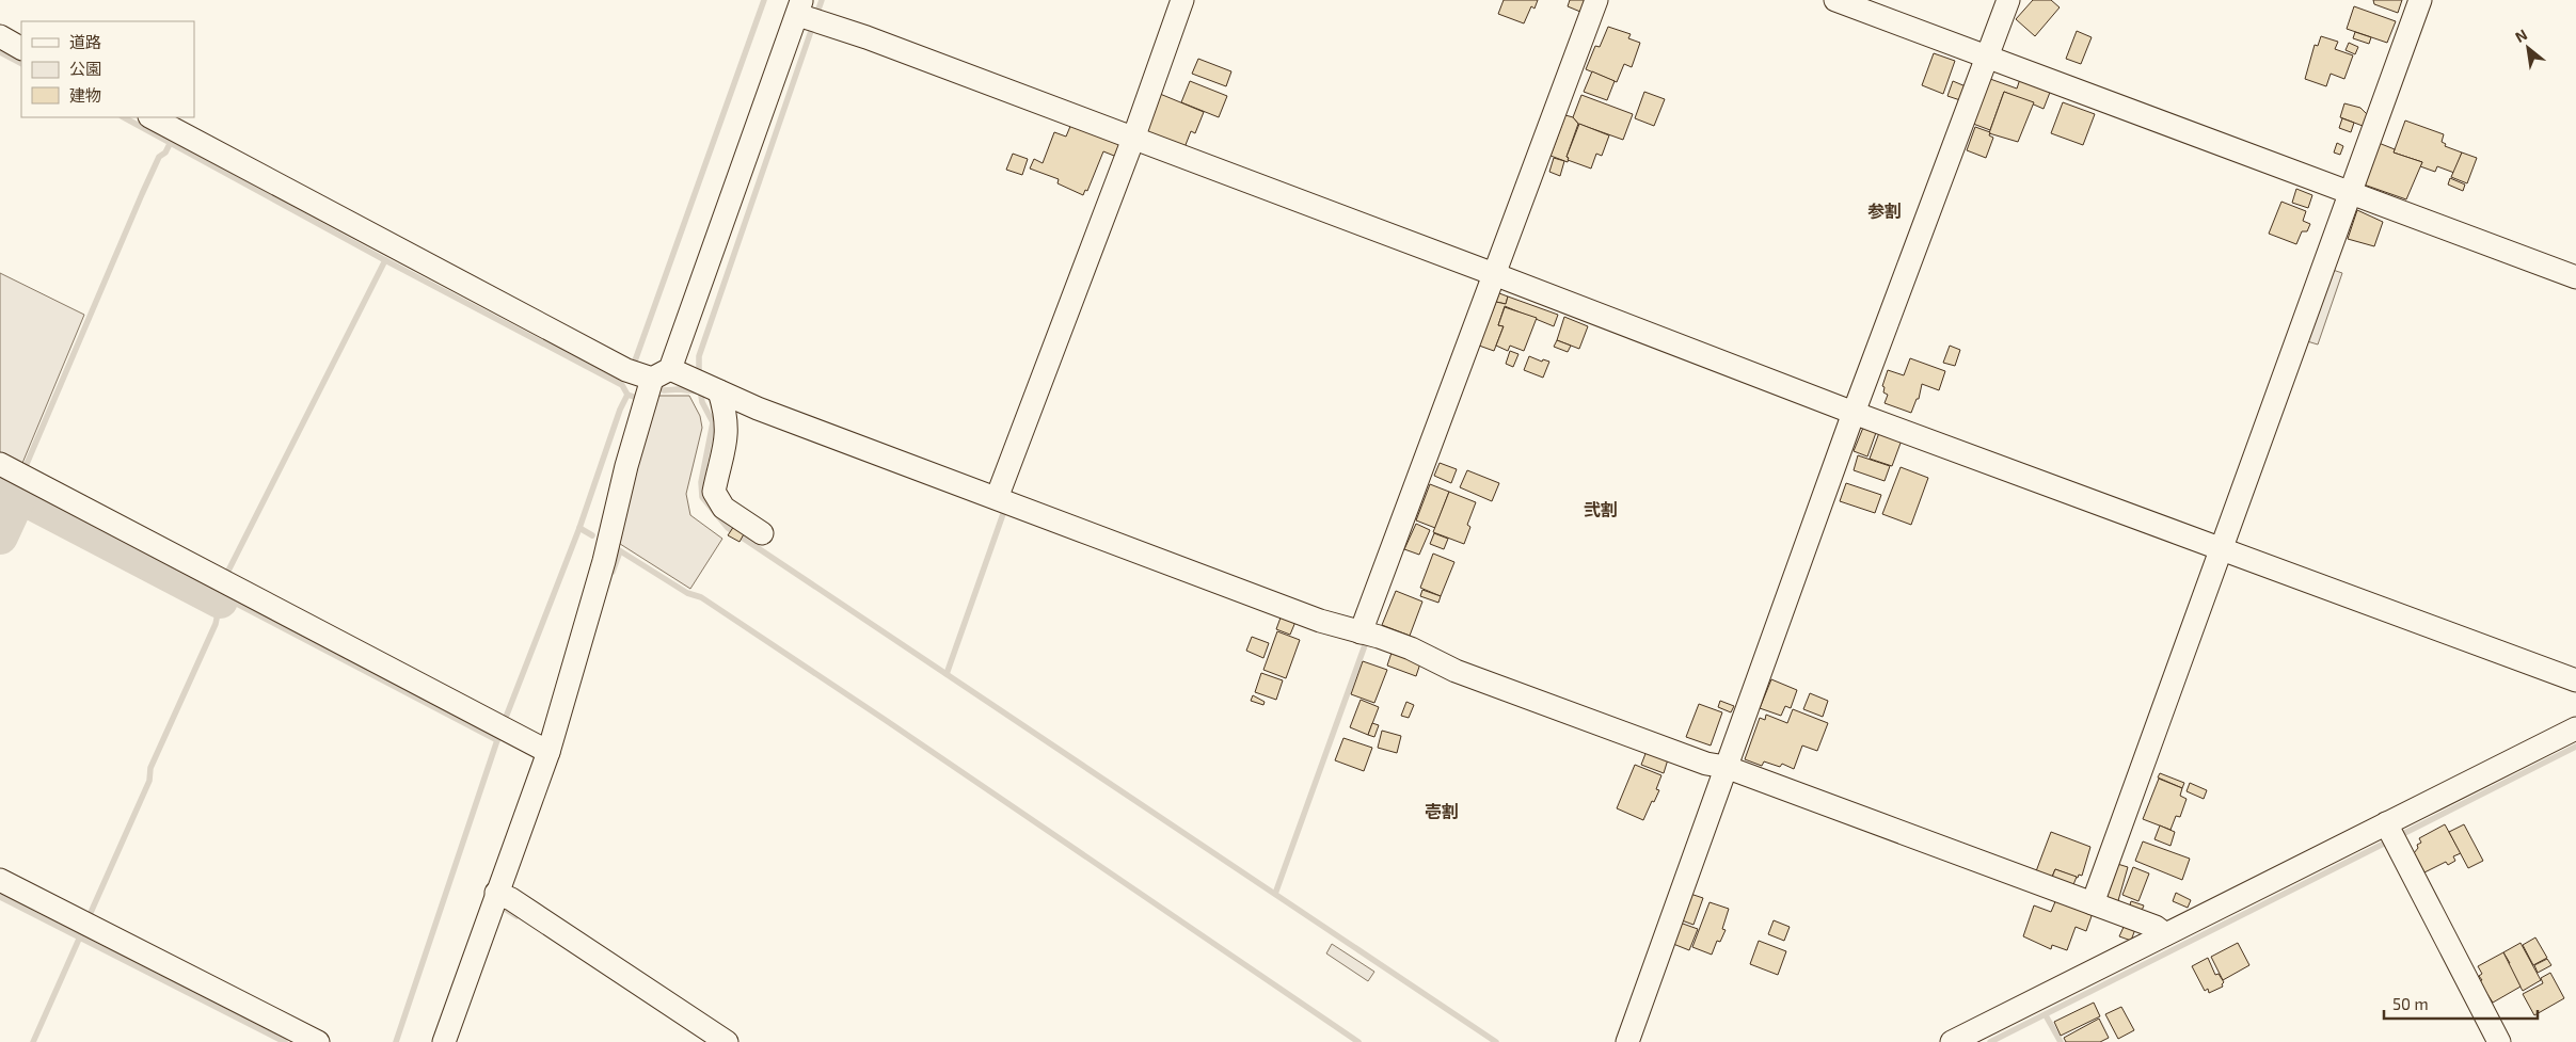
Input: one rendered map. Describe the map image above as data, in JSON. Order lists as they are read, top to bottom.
{
  "districts": ["参割", "弐割", "壱割"],
  "legend": ["道路", "公園", "建物"],
  "scale_bar": "50 m",
  "north": "top left"
}
